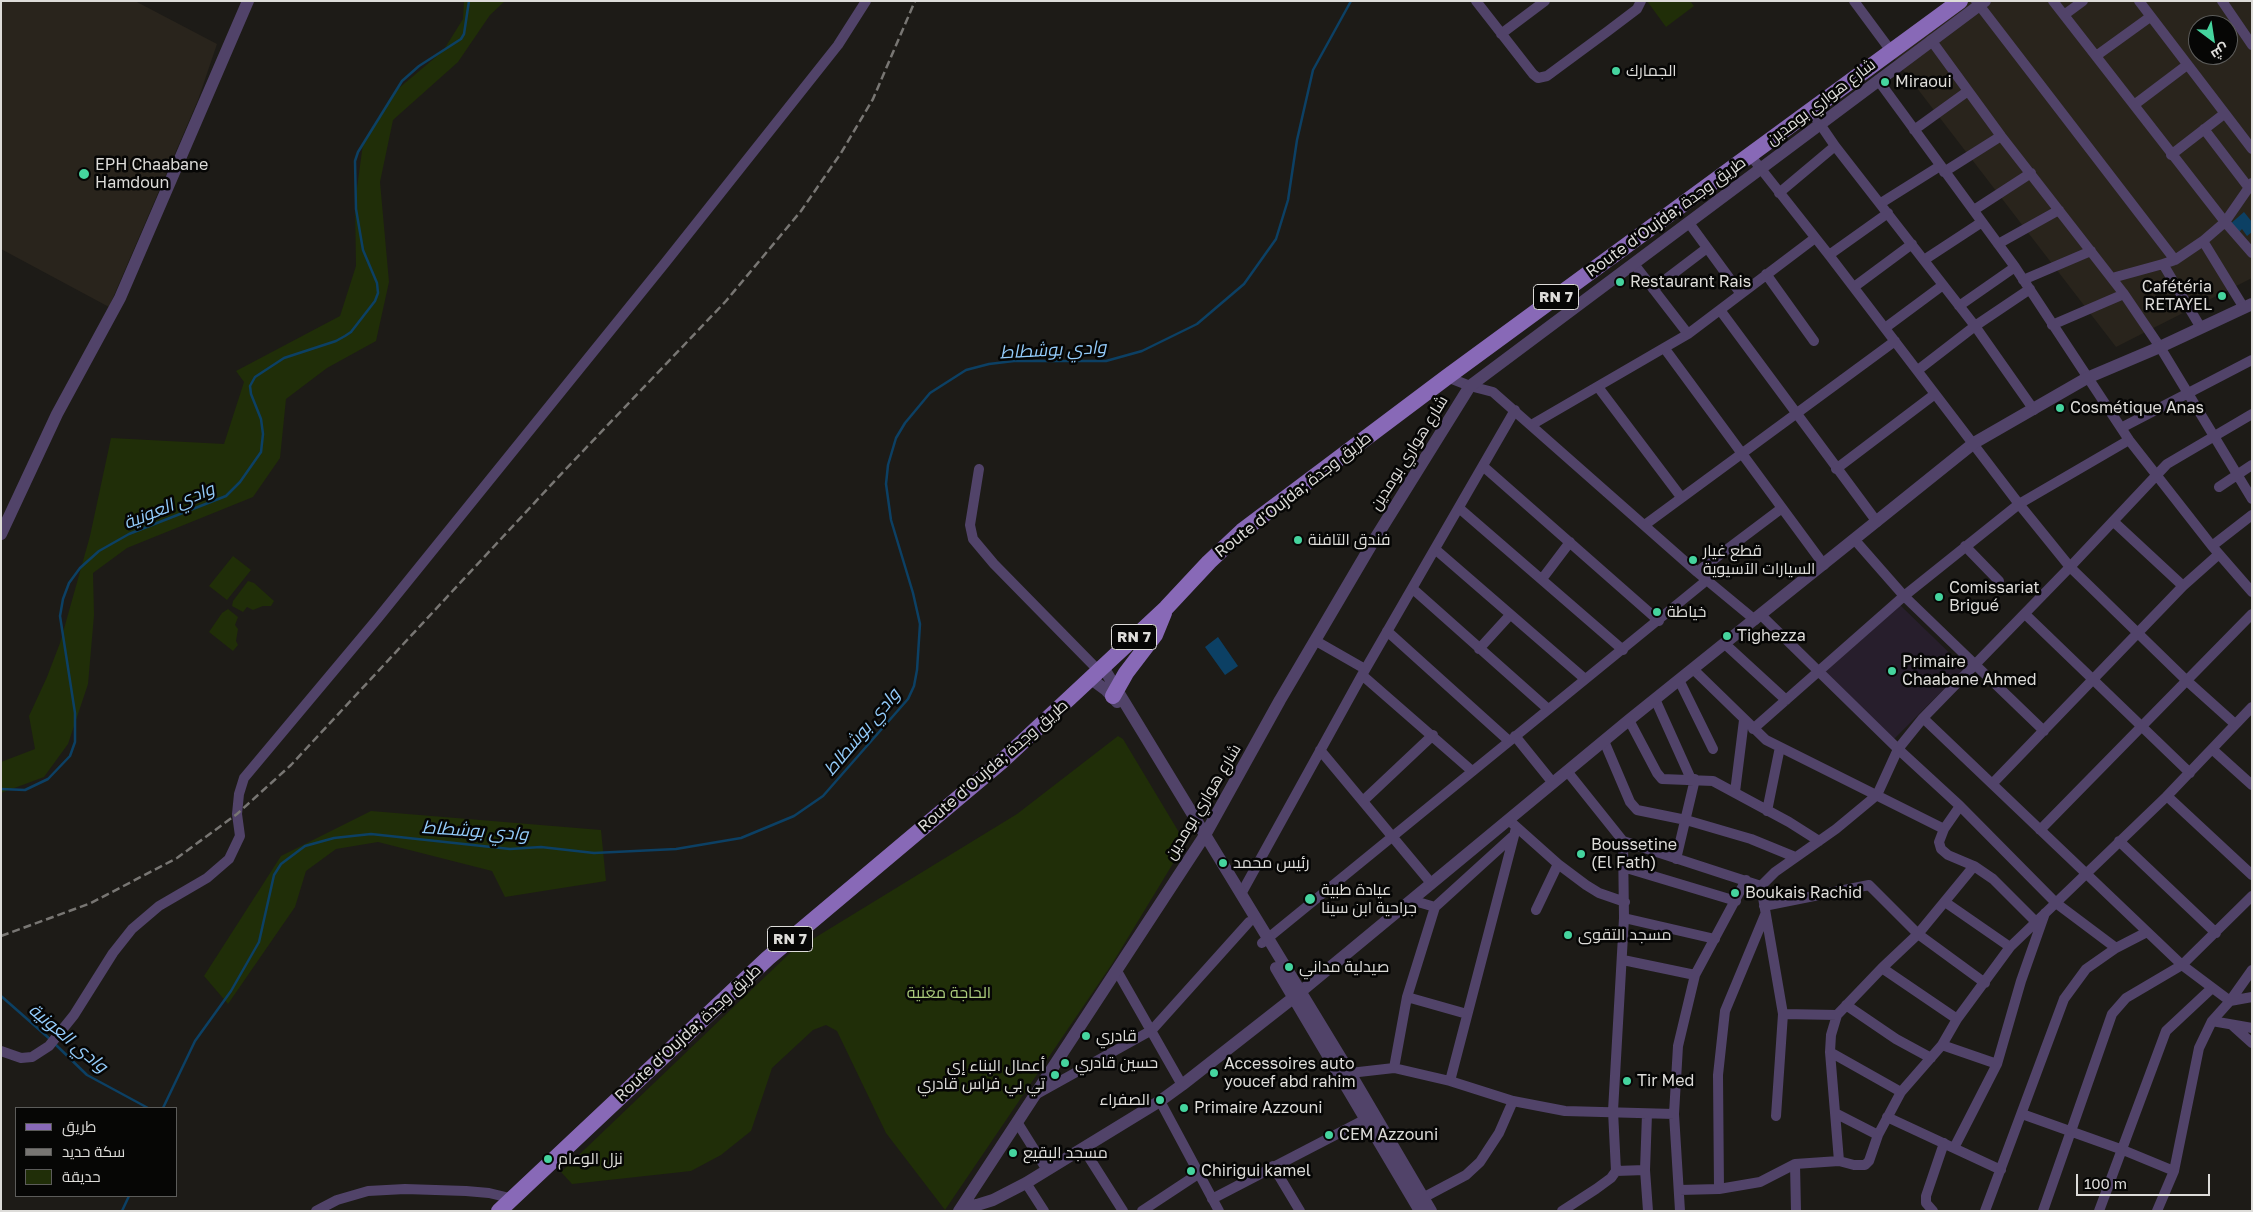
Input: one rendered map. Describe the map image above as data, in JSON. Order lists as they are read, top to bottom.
{
  "streets": {
    "main road": ["Route d'Oujda; طريق وجدة", "RN 7"],
    "street": ["شارع هواري بومدين"]
  },
  "crossings": [
    ["شارع هواري بومدين", "Route d'Oujda; طريق وجدة"]
  ],
  "water": ["وادي بوشطاط", "وادي العونية"],
  "parks": ["الحاجة مغنية"],
  "places": [
    "الجمارك",
    "Miraoui",
    "EPH Chaabane Hamdoun",
    "Restaurant Rais",
    "Cafétéria RETAYEL",
    "Cosmétique Anas",
    "فندق التافنة",
    "قطع غيار السيارات الآسيوية",
    "Comissariat Brigué",
    "خياطة",
    "Tighezza",
    "Primaire Chaabane Ahmed",
    "Boussetine (El Fath)",
    "رئيس محمد",
    "Boukais Rachid",
    "عيادة طبية جراحية ابن سينا",
    "مسجد التقوى",
    "صيدلية مداني",
    "قادري",
    "حسين قادري",
    "Accessoires auto youcef abd rahim",
    "أعمال البناء إي تي بي فراس قادري",
    "Tir Med",
    "الصفراء",
    "Primaire Azzouni",
    "CEM Azzouni",
    "مسجد البقيع",
    "نزل الوءام",
    "Chirigui kamel"
  ],
  "legend": ["طريق", "سكة حديد", "حديقة"],
  "scale_bar": "100 m",
  "north": "bottom right"
}
